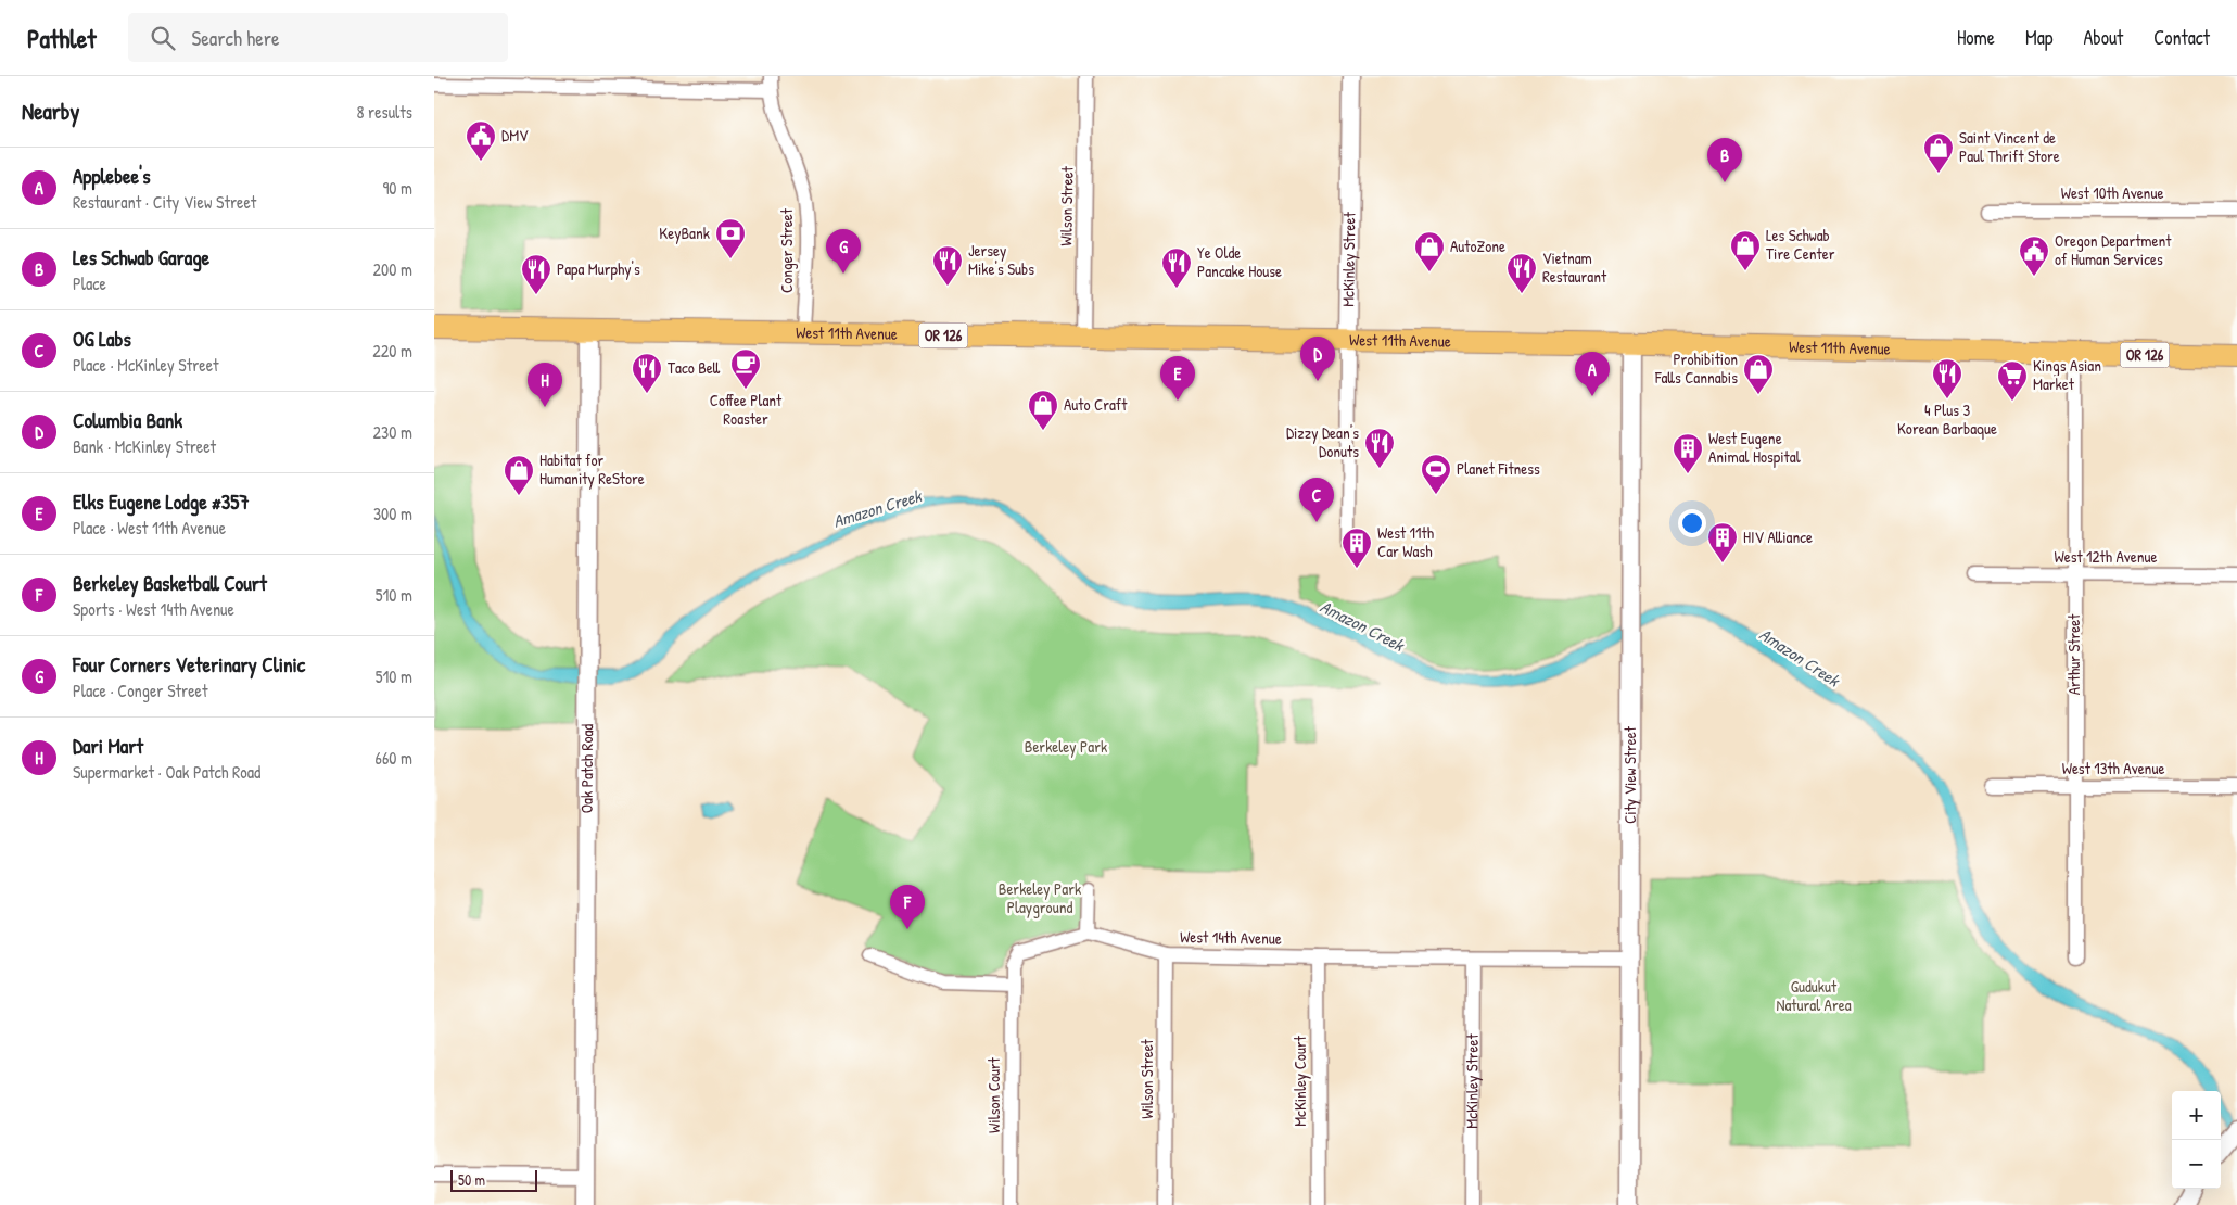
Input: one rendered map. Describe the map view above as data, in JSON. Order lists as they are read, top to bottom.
{
  "streets": {
    "main road": ["West 11th Avenue", "OR 126"],
    "street": [
      "West 10th Avenue",
      "Wilson Street",
      "Conger Street",
      "McKinley Street",
      "West 12th Avenue",
      "Arthur Street",
      "Oak Patch Road",
      "West 13th Avenue",
      "City View Street",
      "West 14th Avenue",
      "McKinley Court",
      "Wilson Court"
    ]
  },
  "crossings": [
    ["Wilson Street", "West 11th Avenue"],
    ["Wilson Street", "West 14th Avenue"],
    ["Conger Street", "West 11th Avenue"],
    ["McKinley Street", "West 11th Avenue"],
    ["McKinley Street", "West 14th Avenue"],
    ["West 11th Avenue", "Arthur Street"],
    ["West 11th Avenue", "Oak Patch Road"],
    ["West 11th Avenue", "City View Street"],
    ["West 12th Avenue", "Arthur Street"],
    ["Arthur Street", "West 13th Avenue"],
    ["City View Street", "West 14th Avenue"],
    ["West 14th Avenue", "McKinley Court"]
  ],
  "water": ["Amazon Creek"],
  "parks": ["Berkeley Park", "Berkeley Park Playground", "Gudukut Natural Area"],
  "places": {
    "public building": ["DMV", "Oregon Department of Human Services"],
    "shop": [
      "Saint Vincent de Paul Thrift Store",
      "Les Schwab Tire Center",
      "AutoZone",
      "Prohibition Falls Cannabis",
      "Auto Craft",
      "Habitat for Humanity ReStore"
    ],
    "bank": ["KeyBank"],
    "restaurant": [
      "Jersey Mike's Subs",
      "Ye Olde Pancake House",
      "Vietnam Restaurant",
      "Papa Murphy's",
      "Taco Bell",
      "4 Plus 3 Korean Barbaque",
      "Dizzy Dean's Donuts"
    ],
    "cafe": ["Coffee Plant Roaster"],
    "supermarket": ["Kings Asian Market"],
    "building": ["West Eugene Animal Hospital", "HIV Alliance", "West 11th Car Wash"],
    "sports": ["Planet Fitness"]
  },
  "scale_bar": "50 m",
  "page": {
    "header": "Pathlet",
    "search": "Search here",
    "nav": [
      "Home",
      "Map",
      "About",
      "Contact"
    ],
    "heading": ["Nearby", "8 results"],
    "pins": [
      "B",
      "G",
      "D",
      "A",
      "E",
      "H",
      "C",
      "F"
    ],
    "list": [
      {
        "mark": "A",
        "name": "Applebee's",
        "note": "Restaurant · City View Street",
        "value": "90 m"
      },
      {
        "mark": "B",
        "name": "Les Schwab Garage",
        "note": "Place",
        "value": "200 m"
      },
      {
        "mark": "C",
        "name": "OG Labs",
        "note": "Place · McKinley Street",
        "value": "220 m"
      },
      {
        "mark": "D",
        "name": "Columbia Bank",
        "note": "Bank · McKinley Street",
        "value": "230 m"
      },
      {
        "mark": "E",
        "name": "Elks Eugene Lodge #357",
        "note": "Place · West 11th Avenue",
        "value": "300 m"
      },
      {
        "mark": "F",
        "name": "Berkeley Basketball Court",
        "note": "Sports · West 14th Avenue",
        "value": "510 m"
      },
      {
        "mark": "G",
        "name": "Four Corners Veterinary Clinic",
        "note": "Place · Conger Street",
        "value": "510 m"
      },
      {
        "mark": "H",
        "name": "Dari Mart",
        "note": "Supermarket · Oak Patch Road",
        "value": "660 m"
      }
    ],
    "map_buttons": ["+", "−"],
    "scale": "50 m"
  }
}
